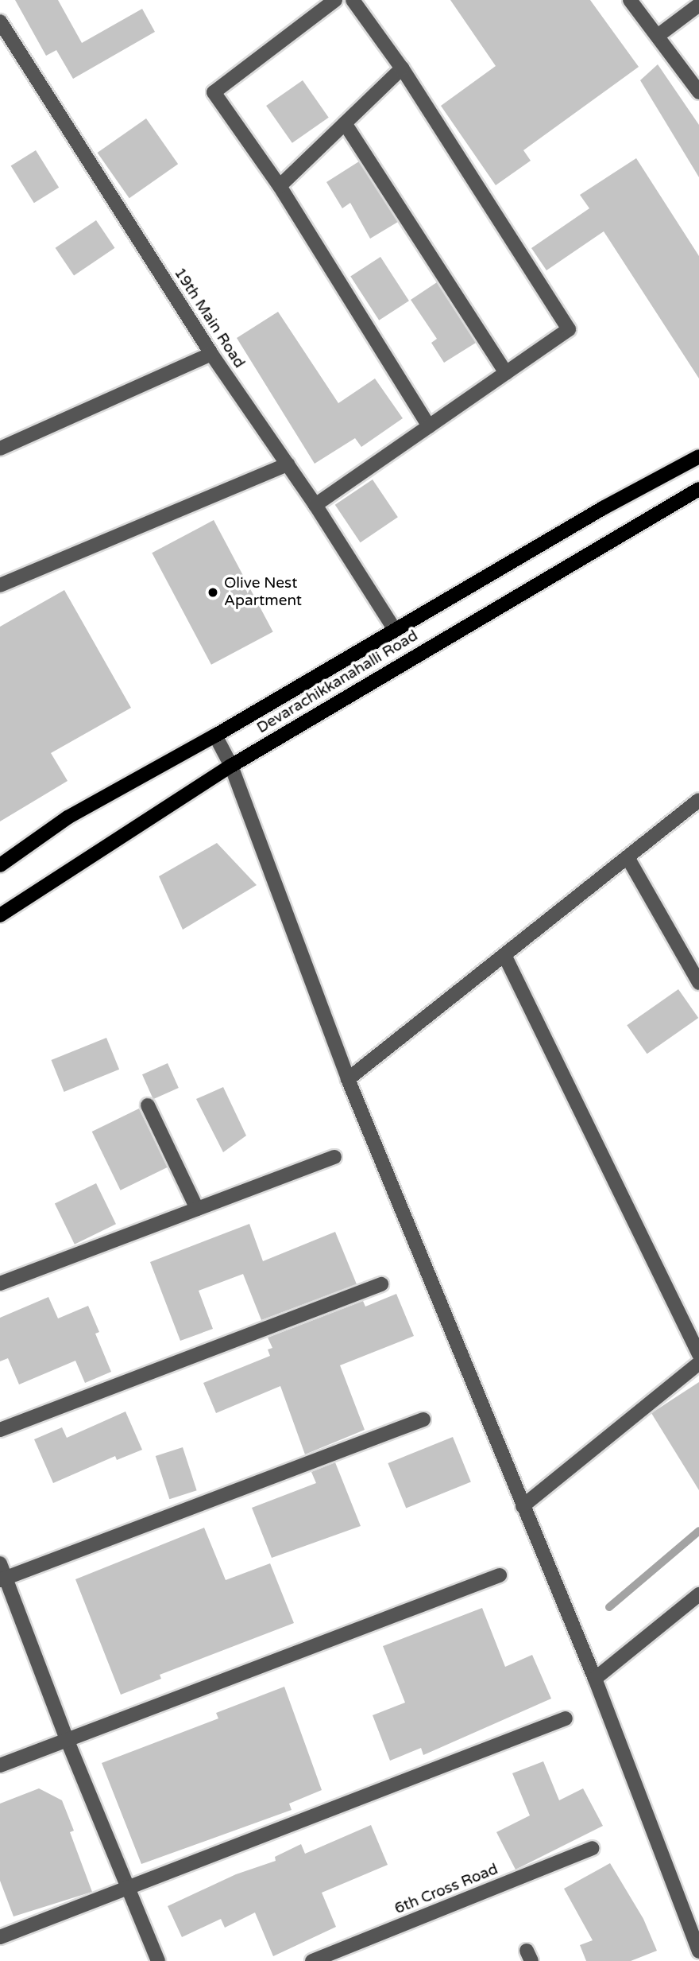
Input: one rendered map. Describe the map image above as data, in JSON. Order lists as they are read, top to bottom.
{
  "streets": {
    "main road": ["Devarachikkanahalli Road"],
    "street": ["19th Main Road", "6th Cross Road"]
  },
  "crossings": [
    ["19th Main Road", "Devarachikkanahalli Road"]
  ],
  "places": ["Olive Nest Apartment"]
}
